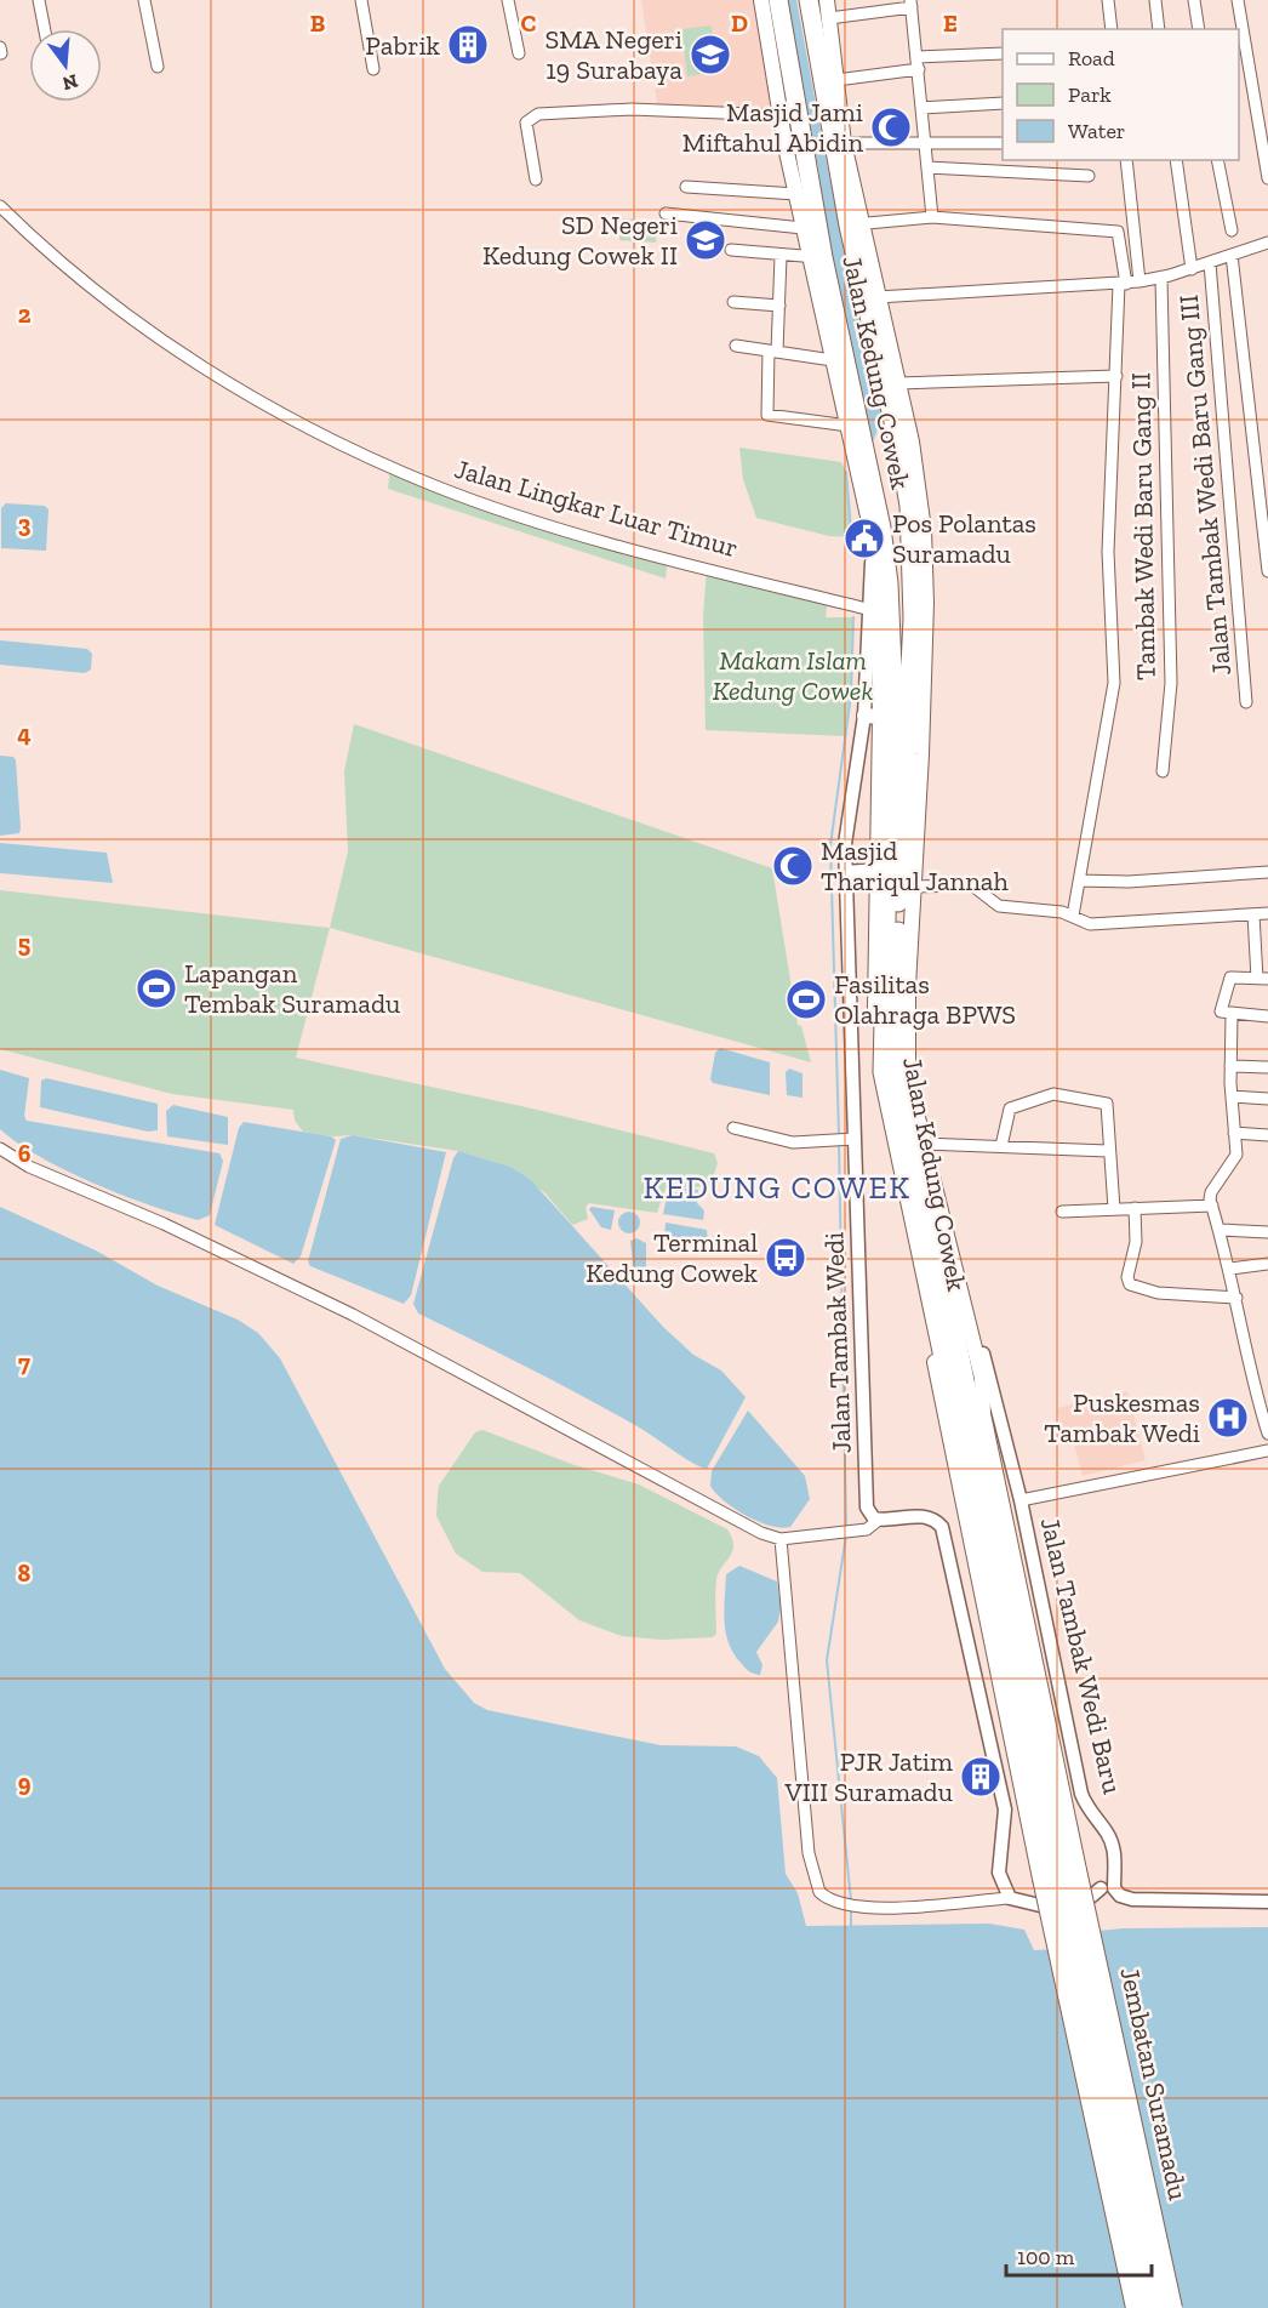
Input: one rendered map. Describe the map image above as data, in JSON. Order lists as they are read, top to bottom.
{
  "streets": {
    "highway": ["Jalan Kedung Cowek", "Jembatan Suramadu"],
    "main road": ["Jalan Tambak Wedi Baru"],
    "street": [
      "Jalan Tambak Wedi Baru Gang III",
      "Jalan Lingkar Luar Timur",
      "Tambak Wedi Baru Gang II",
      "Jalan Tambak Wedi"
    ]
  },
  "crossings": [
    ["Jalan Kedung Cowek", "Jalan Tambak Wedi"],
    ["Jalan Kedung Cowek", "Jalan Tambak Wedi Baru"],
    ["Jalan Kedung Cowek", "Jembatan Suramadu"],
    ["Jalan Lingkar Luar Timur", "Jalan Tambak Wedi"]
  ],
  "districts": ["KEDUNG COWEK"],
  "parks": ["Makam Islam Kedung Cowek"],
  "places": {
    "building": ["Pabrik", "PJR Jatim VIII Suramadu"],
    "school or university": ["SMA Negeri 19 Surabaya", "SD Negeri Kedung Cowek II"],
    "mosque": ["Masjid Jami Miftahul Abidin", "Masjid Thariqul Jannah"],
    "public building": ["Pos Polantas Suramadu"],
    "sports": ["Lapangan Tembak Suramadu", "Fasilitas Olahraga BPWS"],
    "bus stop": ["Terminal Kedung Cowek"],
    "hospital": ["Puskesmas Tambak Wedi"]
  },
  "legend": ["Road", "Park", "Water"],
  "scale_bar": "100 m",
  "north": "bottom",
  "grid": {
    "columns": [
      "B",
      "C",
      "D",
      "E"
    ],
    "rows": [
      "2",
      "3",
      "4",
      "5",
      "6",
      "7",
      "8",
      "9"
    ]
  }
}
